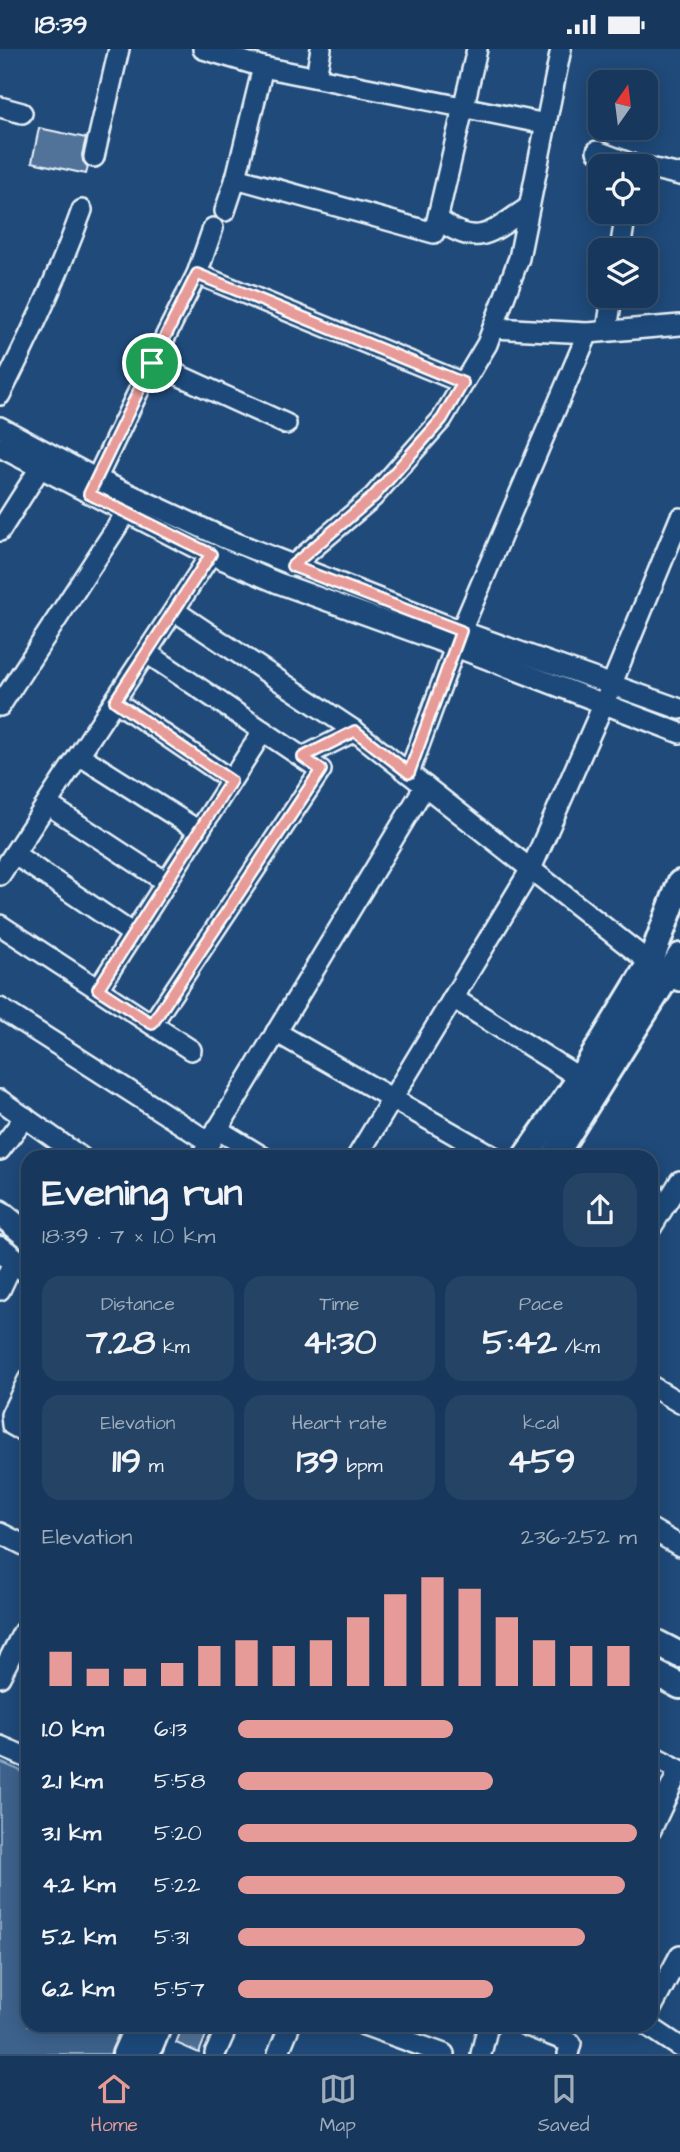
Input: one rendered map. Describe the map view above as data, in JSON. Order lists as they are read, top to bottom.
{
  "north": "top",
  "page": {
    "status": "18:39",
    "heading": ["Evening run", "18:39 · 7 × 1.0 km"],
    "stats": [
      ["Distance", "7.28 km"],
      ["Time", "41:30"],
      ["Pace", "5:42 /km"],
      ["Elevation", "119 m"],
      ["Heart rate", "139 bpm"],
      ["kcal", "459"]
    ],
    "chart": ["Elevation", "236–252 m"],
    "list": [
      {
        "name": "1.0 km",
        "note": "6:13"
      },
      {
        "name": "2.1 km",
        "note": "5:58"
      },
      {
        "name": "3.1 km",
        "note": "5:20"
      },
      {
        "name": "4.2 km",
        "note": "5:22"
      },
      {
        "name": "5.2 km",
        "note": "5:31"
      },
      {
        "name": "6.2 km",
        "note": "5:57"
      }
    ],
    "tabs": ["Home", "Map", "Saved"]
  }
}
